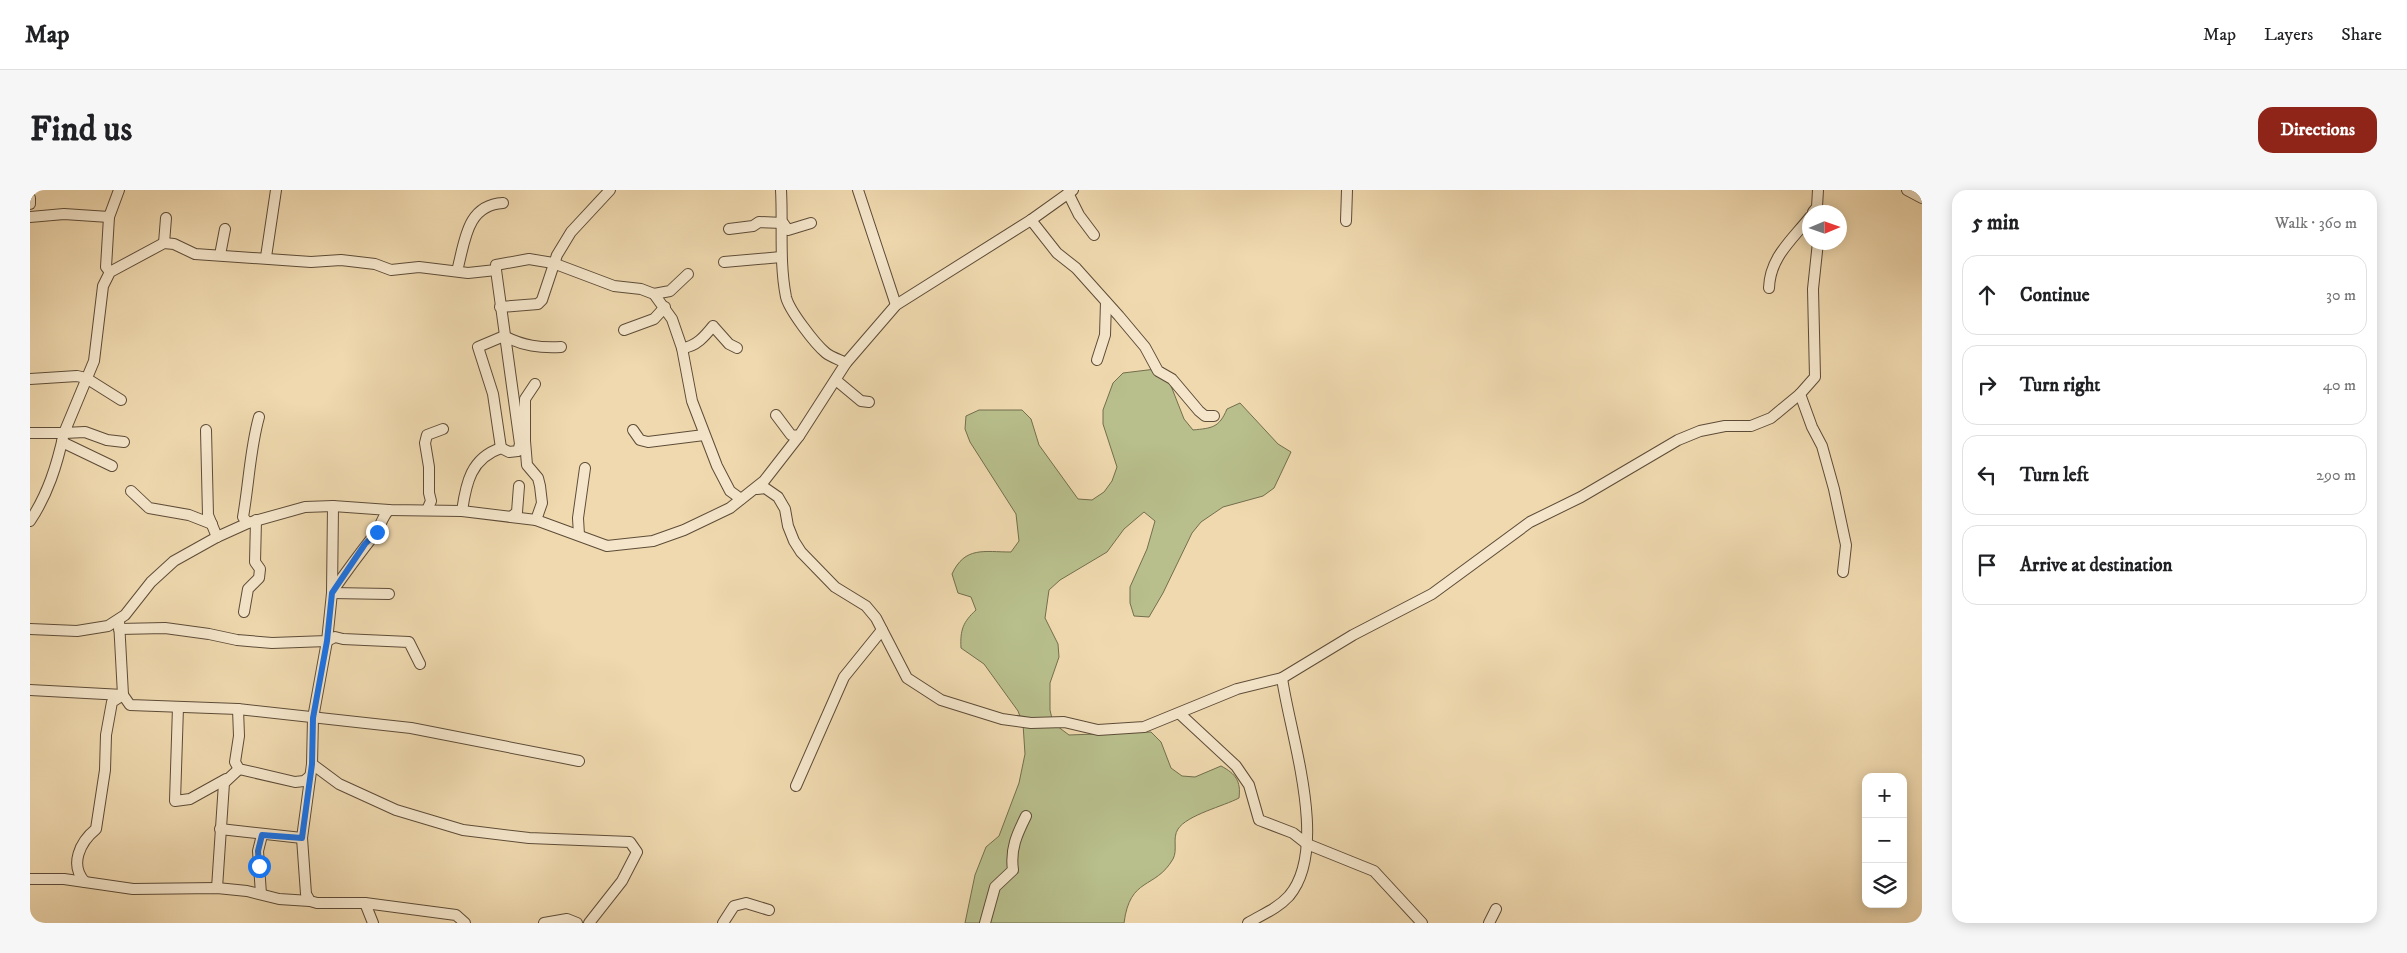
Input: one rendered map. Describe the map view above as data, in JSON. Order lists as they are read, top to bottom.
{
  "north": "right",
  "page": {
    "header": "Map",
    "nav": ["Map", "Layers", "Share"],
    "buttons": "Directions",
    "title": "Find us",
    "heading": ["5 min", "Walk · 360 m"],
    "list": [
      ["Continue", "30 m"],
      ["Turn right", "40 m"],
      ["Turn left", "290 m"],
      "Arrive at destination"
    ],
    "map_buttons": ["+", "−"]
  }
}
